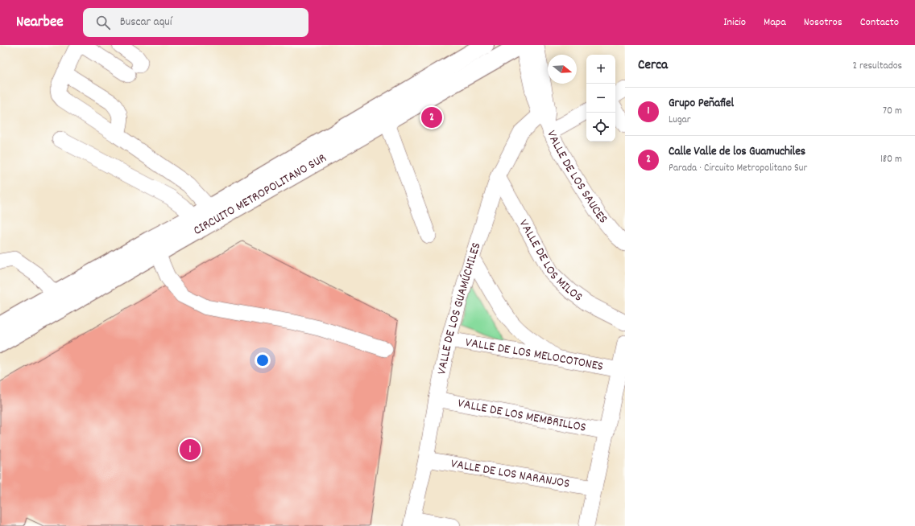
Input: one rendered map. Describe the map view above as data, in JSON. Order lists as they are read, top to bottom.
{
  "streets": {
    "main road": ["CIRCUITO METROPOLITANO SUR"],
    "street": [
      "VALLE DE LOS SAUCES",
      "VALLE DE LOS MILOS",
      "VALLE DE LOS GUAMÚCHILES",
      "VALLE DE LOS MELOCOTONES",
      "VALLE DE LOS MEMBRILLOS",
      "VALLE DE LOS NARANJOS"
    ]
  },
  "crossings": [
    ["VALLE DE LOS SAUCES", "VALLE DE LOS GUAMÚCHILES"],
    ["VALLE DE LOS MILOS", "VALLE DE LOS GUAMÚCHILES"],
    ["VALLE DE LOS GUAMÚCHILES", "VALLE DE LOS MELOCOTONES"],
    ["VALLE DE LOS GUAMÚCHILES", "VALLE DE LOS MEMBRILLOS"],
    ["VALLE DE LOS GUAMÚCHILES", "VALLE DE LOS NARANJOS"]
  ],
  "north": "right",
  "page": {
    "header": "Nearbee",
    "search": "Buscar aquí",
    "nav": [
      "Inicio",
      "Mapa",
      "Nosotros",
      "Contacto"
    ],
    "heading": ["Cerca", "2 resultados"],
    "map_buttons": ["+", "−"],
    "list": [
      {
        "mark": "1",
        "name": "Grupo Peñafiel",
        "note": "Lugar",
        "value": "70 m"
      },
      {
        "mark": "2",
        "name": "Calle Valle de los Guamuchiles",
        "note": "Parada · Circuito Metropolitano Sur",
        "value": "180 m"
      }
    ],
    "pins": ["2", "1"]
  }
}
